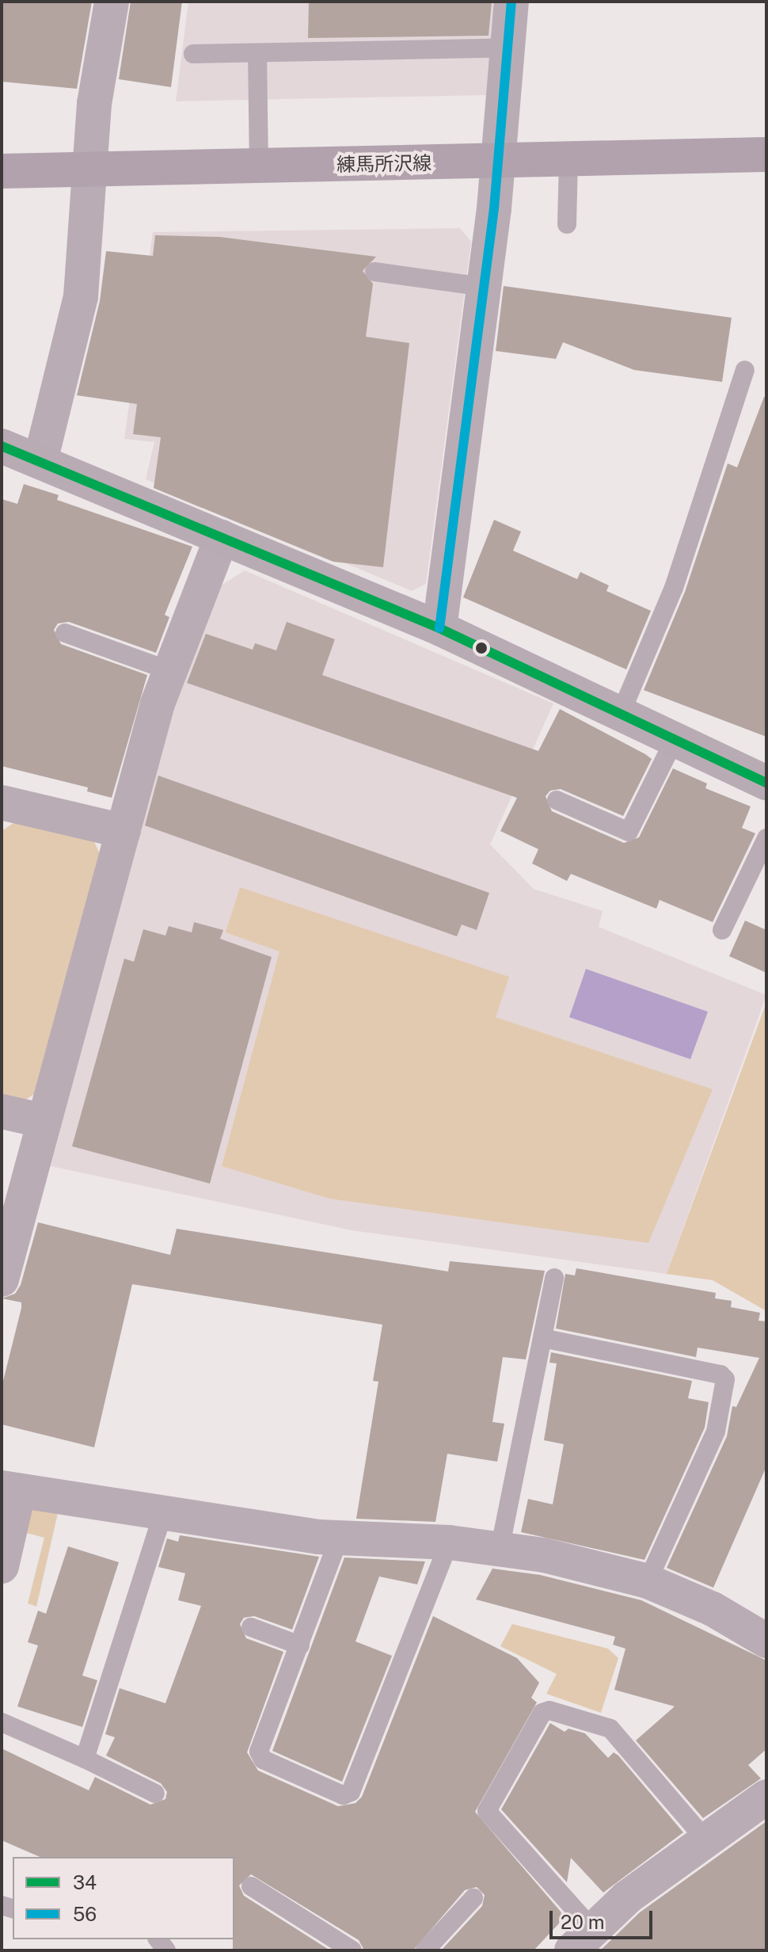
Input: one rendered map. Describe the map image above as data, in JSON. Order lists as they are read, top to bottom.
{
  "streets": {
    "main road": ["練馬所沢線"]
  },
  "lines": ["transit line 56", "transit line 34"],
  "legend": ["34", "56"],
  "scale_bar": "20 m"
}
